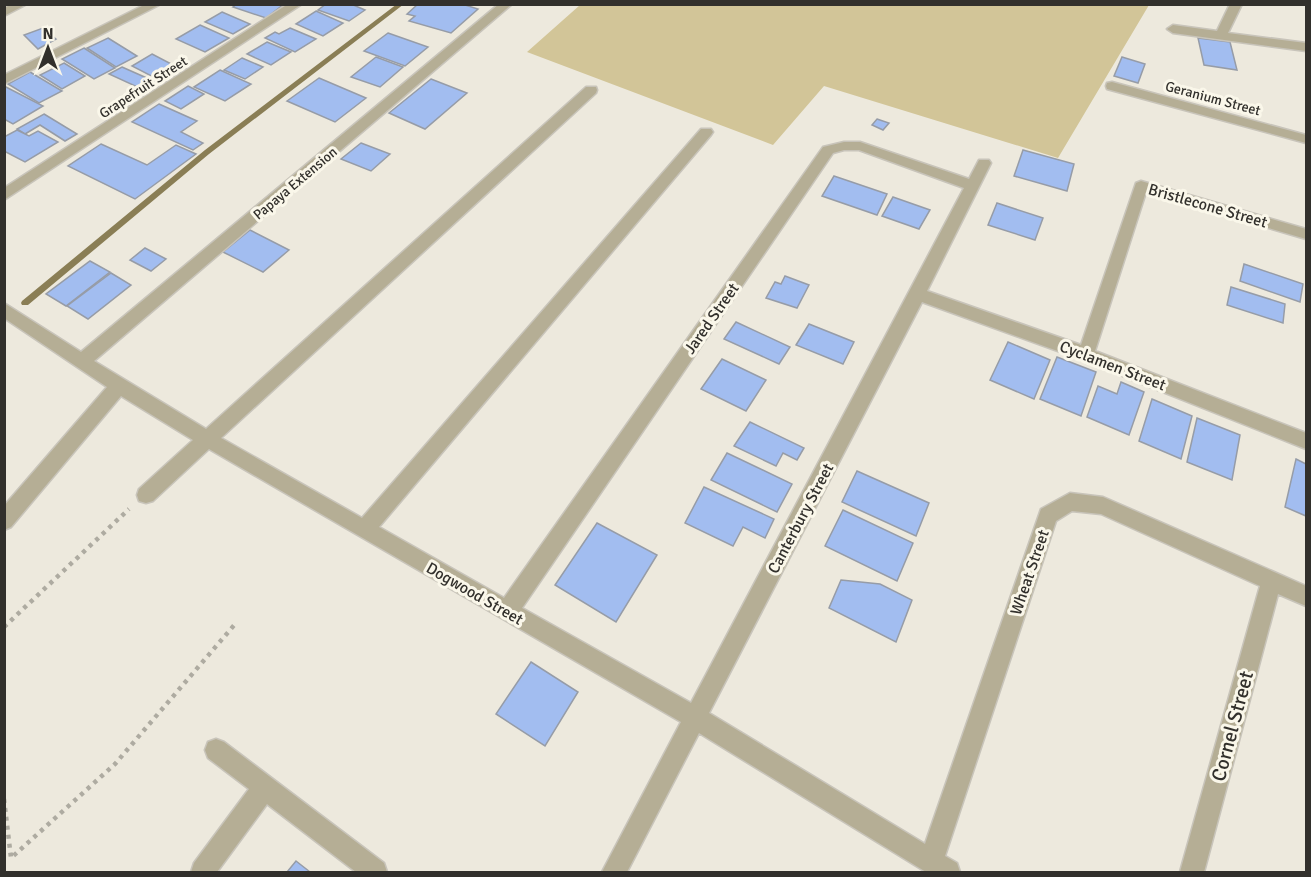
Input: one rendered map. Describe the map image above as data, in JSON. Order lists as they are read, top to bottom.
{
  "streets": {
    "street": [
      "Grapefruit Street",
      "Geranium Street",
      "Papaya Extension",
      "Bristlecone Street",
      "Jared Street",
      "Cyclamen Street",
      "Canterbury Street",
      "Wheat Street",
      "Dogwood Street",
      "Cornel Street"
    ]
  },
  "crossings": [
    ["Papaya Extension", "Dogwood Street"],
    ["Bristlecone Street", "Cyclamen Street"],
    ["Jared Street", "Canterbury Street"],
    ["Jared Street", "Dogwood Street"],
    ["Cyclamen Street", "Canterbury Street"],
    ["Canterbury Street", "Dogwood Street"],
    ["Wheat Street", "Dogwood Street"],
    ["Wheat Street", "Cornel Street"]
  ],
  "north": "top"
}
